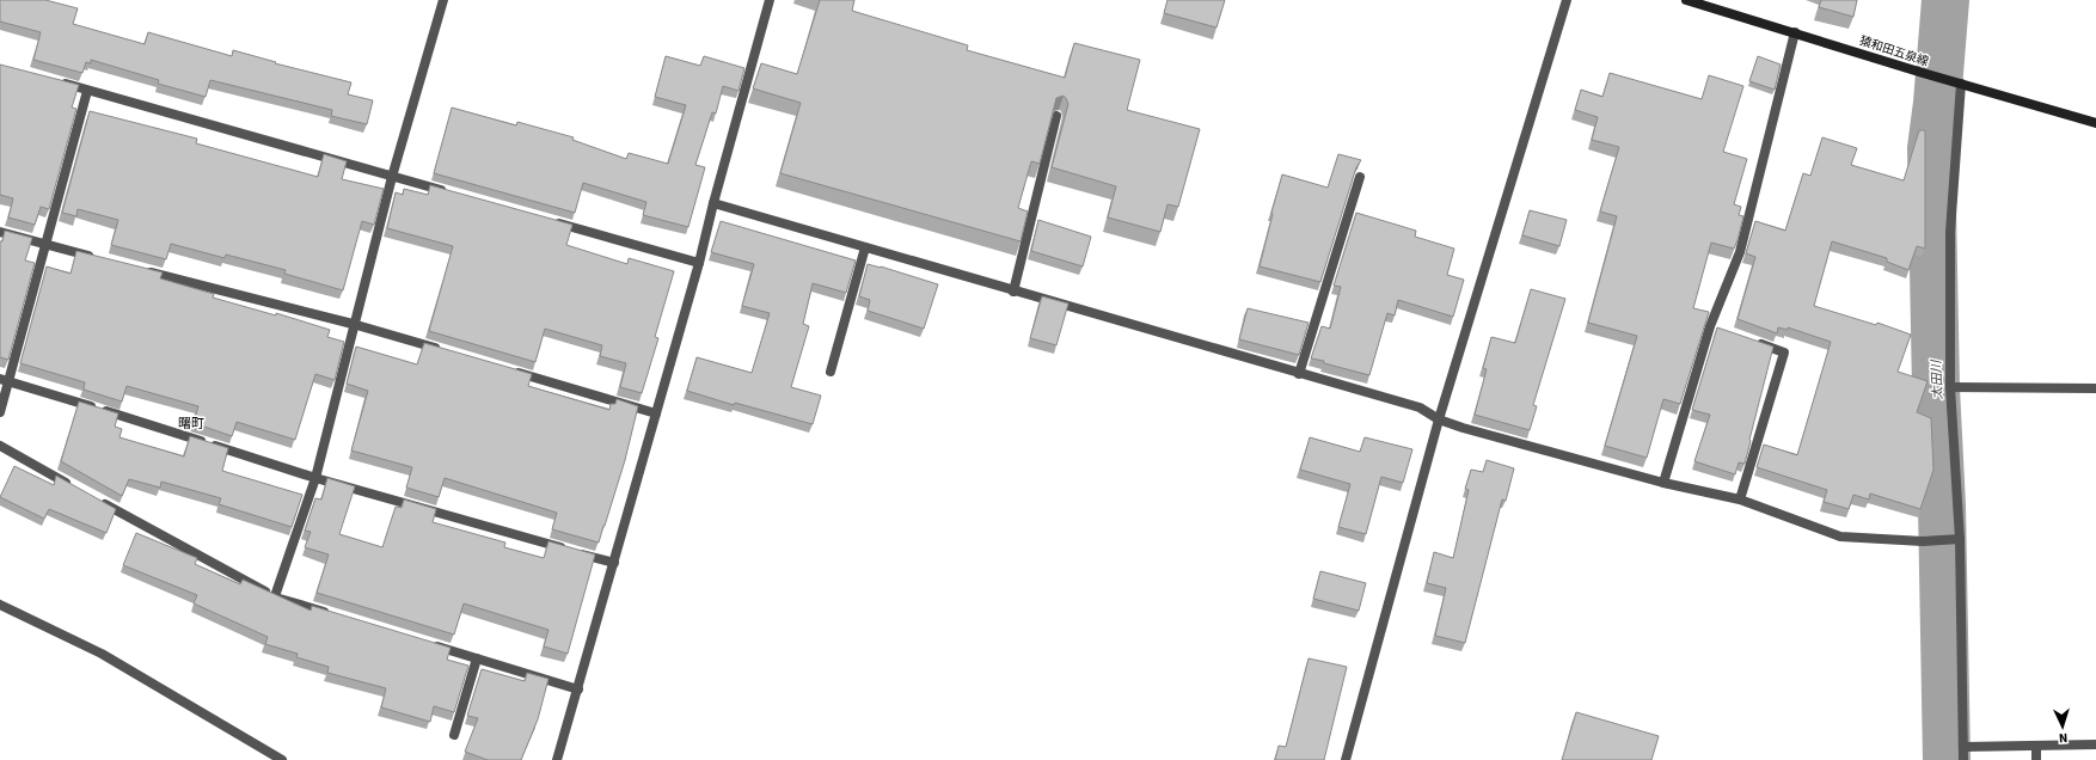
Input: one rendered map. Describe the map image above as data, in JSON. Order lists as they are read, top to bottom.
{
  "streets": {
    "main road": ["猿和田五泉線"]
  },
  "districts": ["曙町"],
  "water": ["太田川"],
  "north": "bottom"
}
